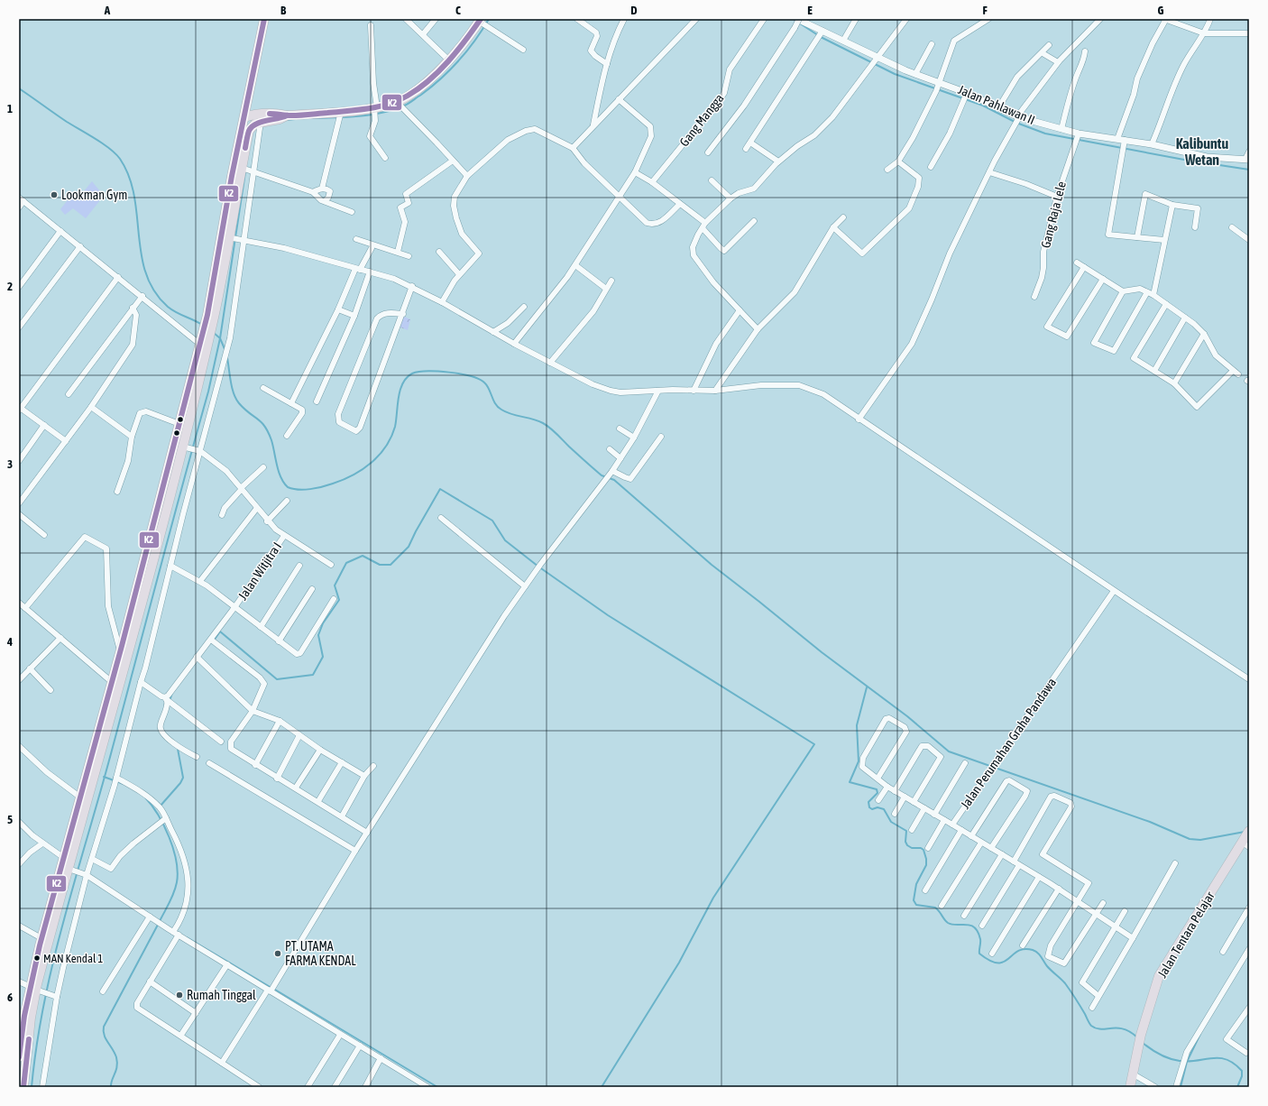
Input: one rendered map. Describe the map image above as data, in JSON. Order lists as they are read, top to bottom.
{
  "streets": {
    "highway": ["Jalan Tentara Pelajar"],
    "street": [
      "Jalan Pahlawan II",
      "Gang Mangga",
      "Gang Raja Lele",
      "Jalan Witjitra I",
      "Jalan Perumahan Graha Pandawa"
    ]
  },
  "crossings": [
    ["Jalan Pahlawan II", "Gang Raja Lele"]
  ],
  "districts": ["Kalibuntu Wetan"],
  "places": [
    "Lookman Gym",
    "PT. UTAMA FARMA KENDAL",
    "MAN Kendal 1",
    "Rumah Tinggal"
  ],
  "lines": ["transit line K2"],
  "grid": {
    "columns": [
      "A",
      "B",
      "C",
      "D",
      "E",
      "F",
      "G"
    ],
    "rows": [
      "1",
      "2",
      "3",
      "4",
      "5",
      "6"
    ]
  }
}
